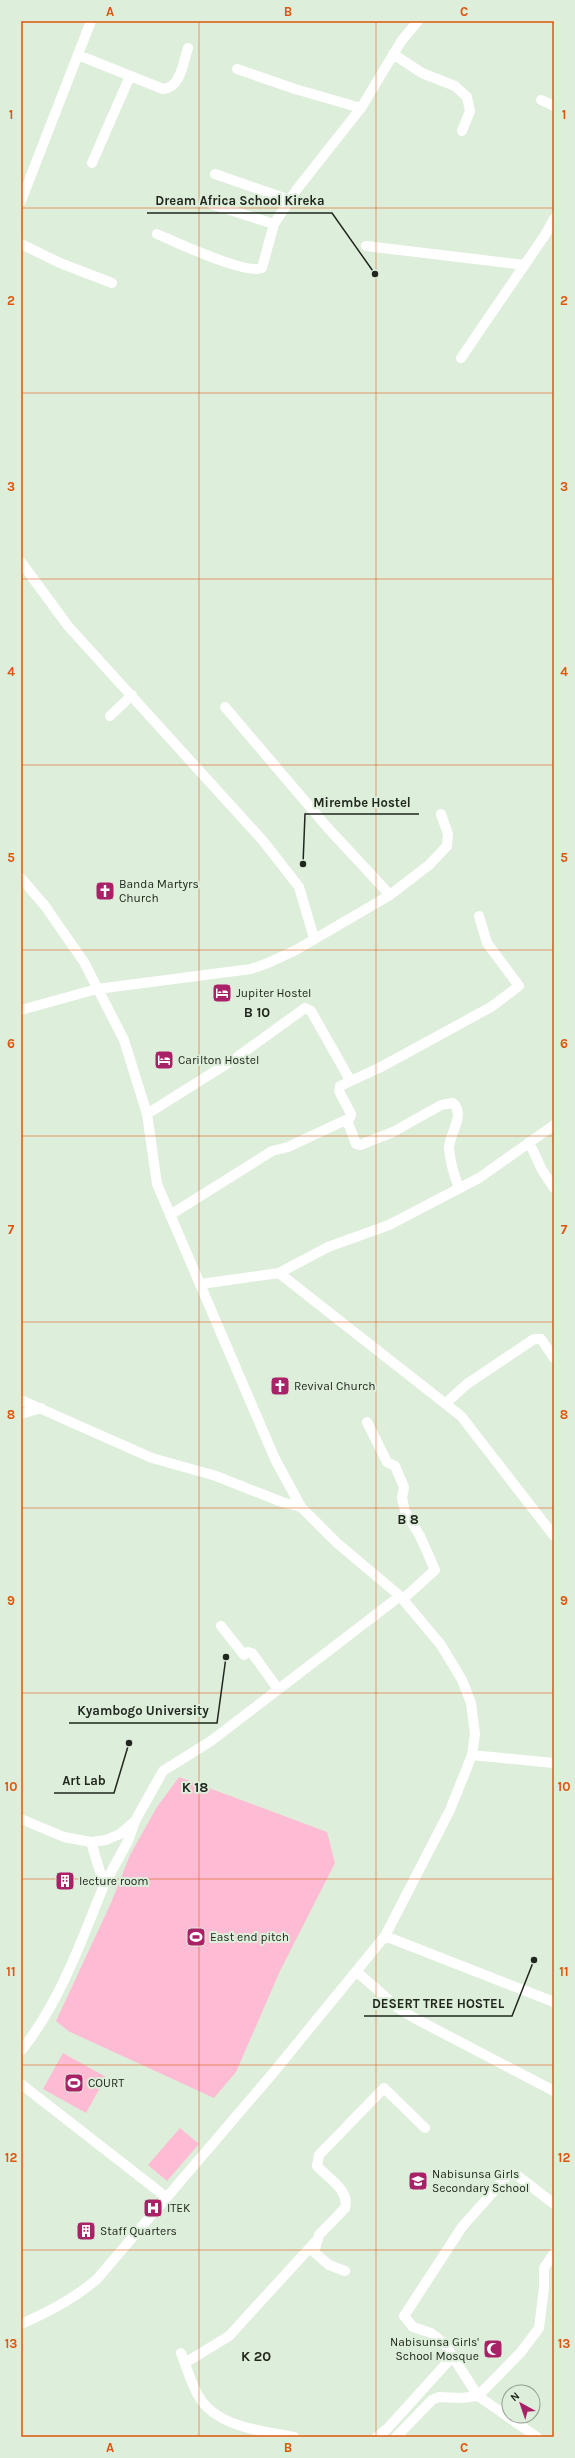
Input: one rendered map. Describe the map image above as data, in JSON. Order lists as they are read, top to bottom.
{
  "districts": [
    "B 10",
    "B 8",
    "K 18",
    "K 20"
  ],
  "places": {
    "other": [
      "Dream Africa School Kireka",
      "Mirembe Hostel",
      "Kyambogo University",
      "Art Lab",
      "DESERT TREE HOSTEL"
    ],
    "church": ["Banda Martyrs Church", "Revival Church"],
    "hotel": ["Jupiter Hostel", "Carilton Hostel"],
    "building": ["lecture room", "Staff Quarters"],
    "sports": ["East end pitch", "COURT"],
    "school or university": ["Nabisunsa Girls Secondary School"],
    "hospital": ["ITEK"],
    "mosque": ["Nabisunsa Girls' School Mosque"]
  },
  "north": "top left",
  "grid": {
    "columns": ["A", "B", "C"],
    "rows": [
      "1",
      "2",
      "3",
      "4",
      "5",
      "6",
      "7",
      "8",
      "9",
      "10",
      "11",
      "12",
      "13"
    ]
  }
}
